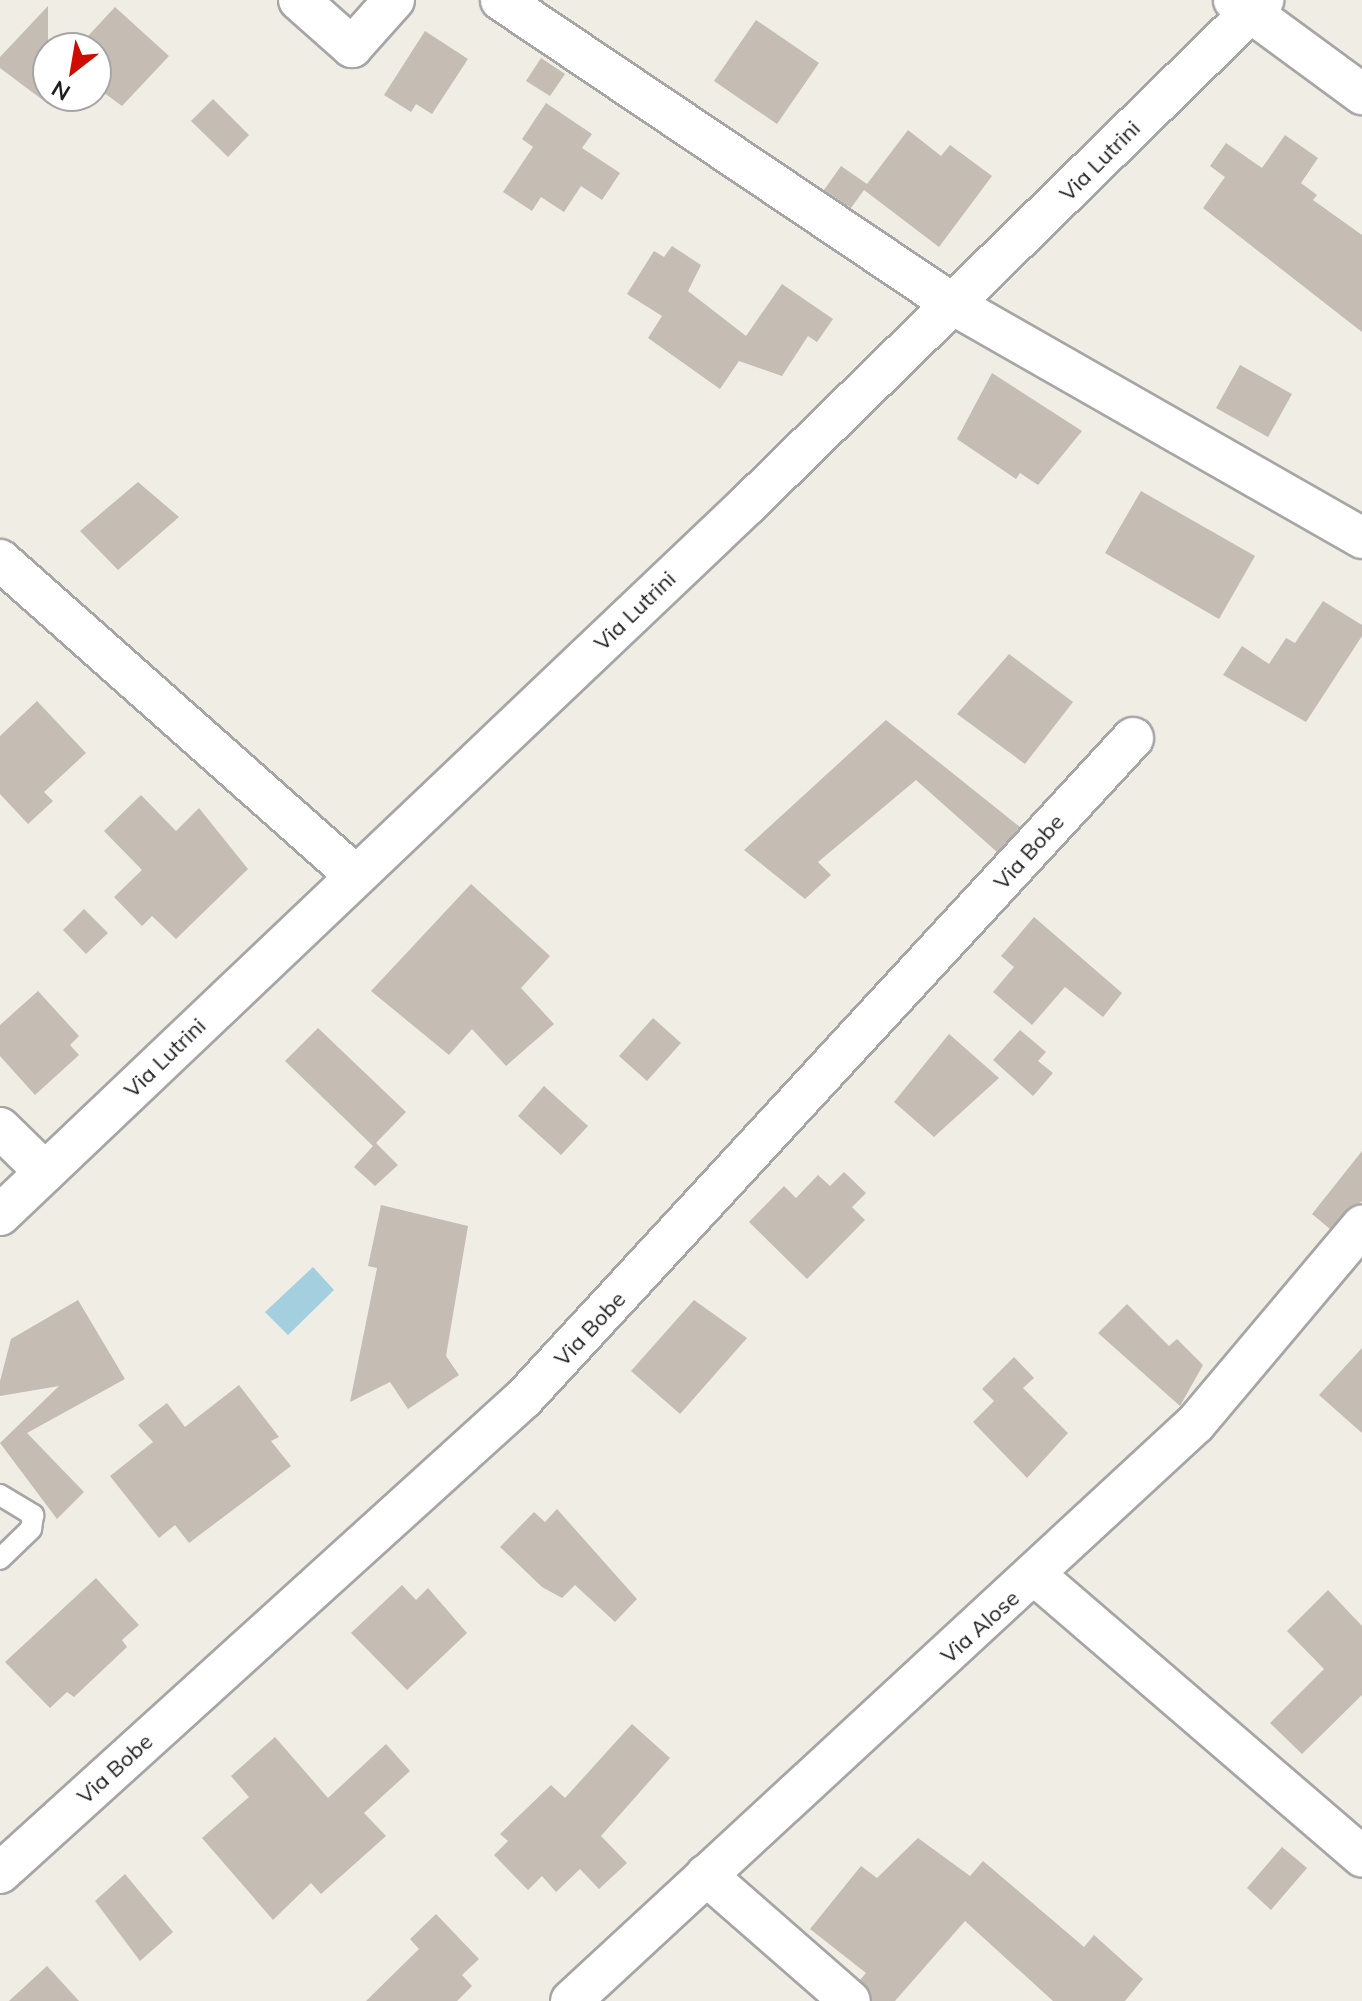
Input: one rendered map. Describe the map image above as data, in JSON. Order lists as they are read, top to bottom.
{
  "streets": {
    "street": ["Via Lutrini", "Via Bobe", "Via Alose"]
  },
  "north": "bottom left"
}
